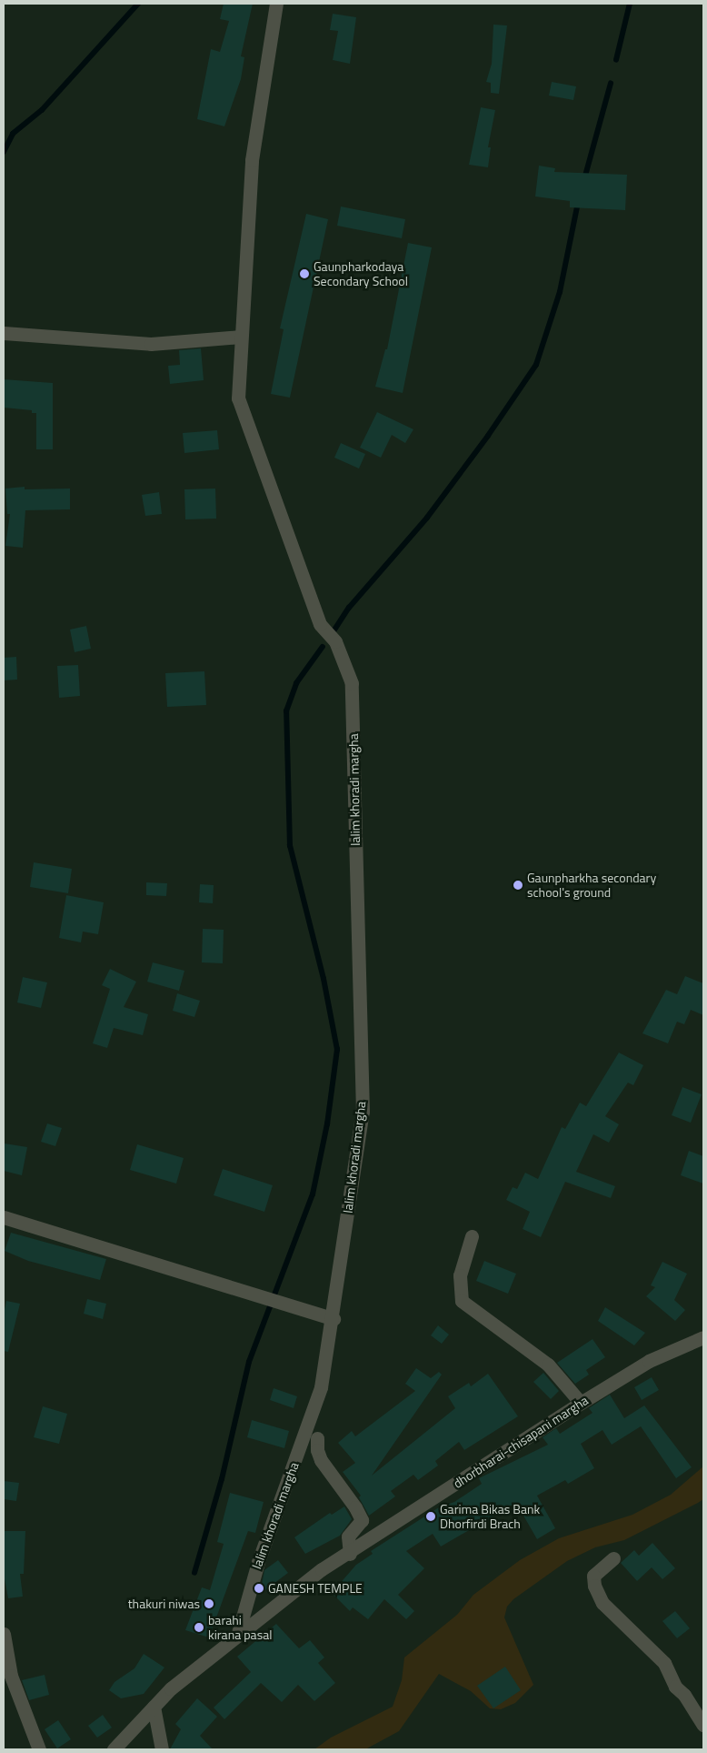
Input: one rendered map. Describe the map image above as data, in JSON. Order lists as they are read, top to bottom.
{
  "streets": {
    "street": ["lalim khoradi margha", "dhorbharai-chisapani margha"]
  },
  "crossings": [
    ["lalim khoradi margha", "dhorbharai-chisapani margha"]
  ],
  "places": [
    "Gaunpharkodaya Secondary School",
    "Gaunpharkha secondary school's ground",
    "Garima Bikas Bank Dhorfirdi Brach",
    "GANESH TEMPLE",
    "thakuri niwas",
    "barahi kirana pasal"
  ]
}
